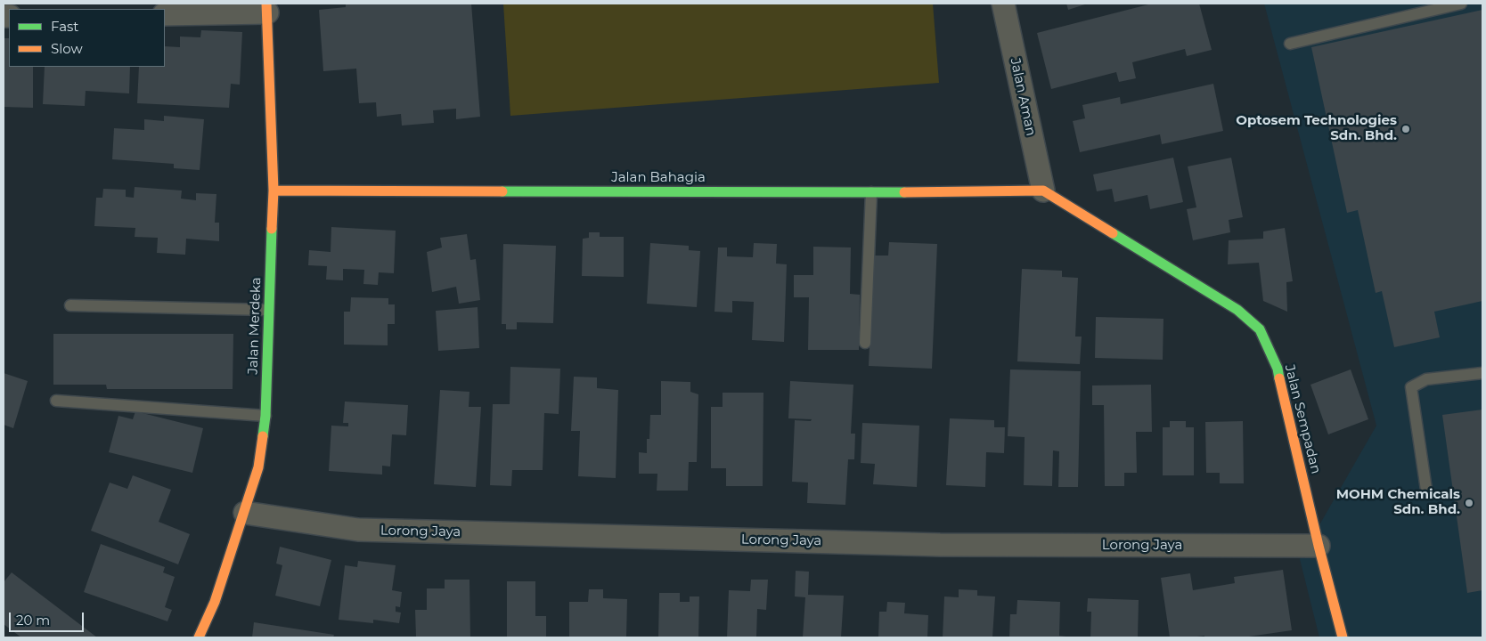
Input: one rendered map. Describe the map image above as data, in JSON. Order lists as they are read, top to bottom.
{
  "streets": {
    "street": [
      "Jalan Aman",
      "Jalan Bahagia",
      "Jalan Merdeka",
      "Jalan Sempadan",
      "Lorong Jaya"
    ]
  },
  "crossings": [
    ["Jalan Aman", "Jalan Bahagia"],
    ["Jalan Aman", "Jalan Sempadan"],
    ["Jalan Bahagia", "Jalan Merdeka"],
    ["Jalan Bahagia", "Jalan Sempadan"],
    ["Jalan Merdeka", "Lorong Jaya"],
    ["Jalan Sempadan", "Lorong Jaya"]
  ],
  "places": ["Optosem Technologies Sdn. Bhd.", "MOHM Chemicals Sdn. Bhd."],
  "legend": ["Fast", "Slow"],
  "scale_bar": "20 m"
}
